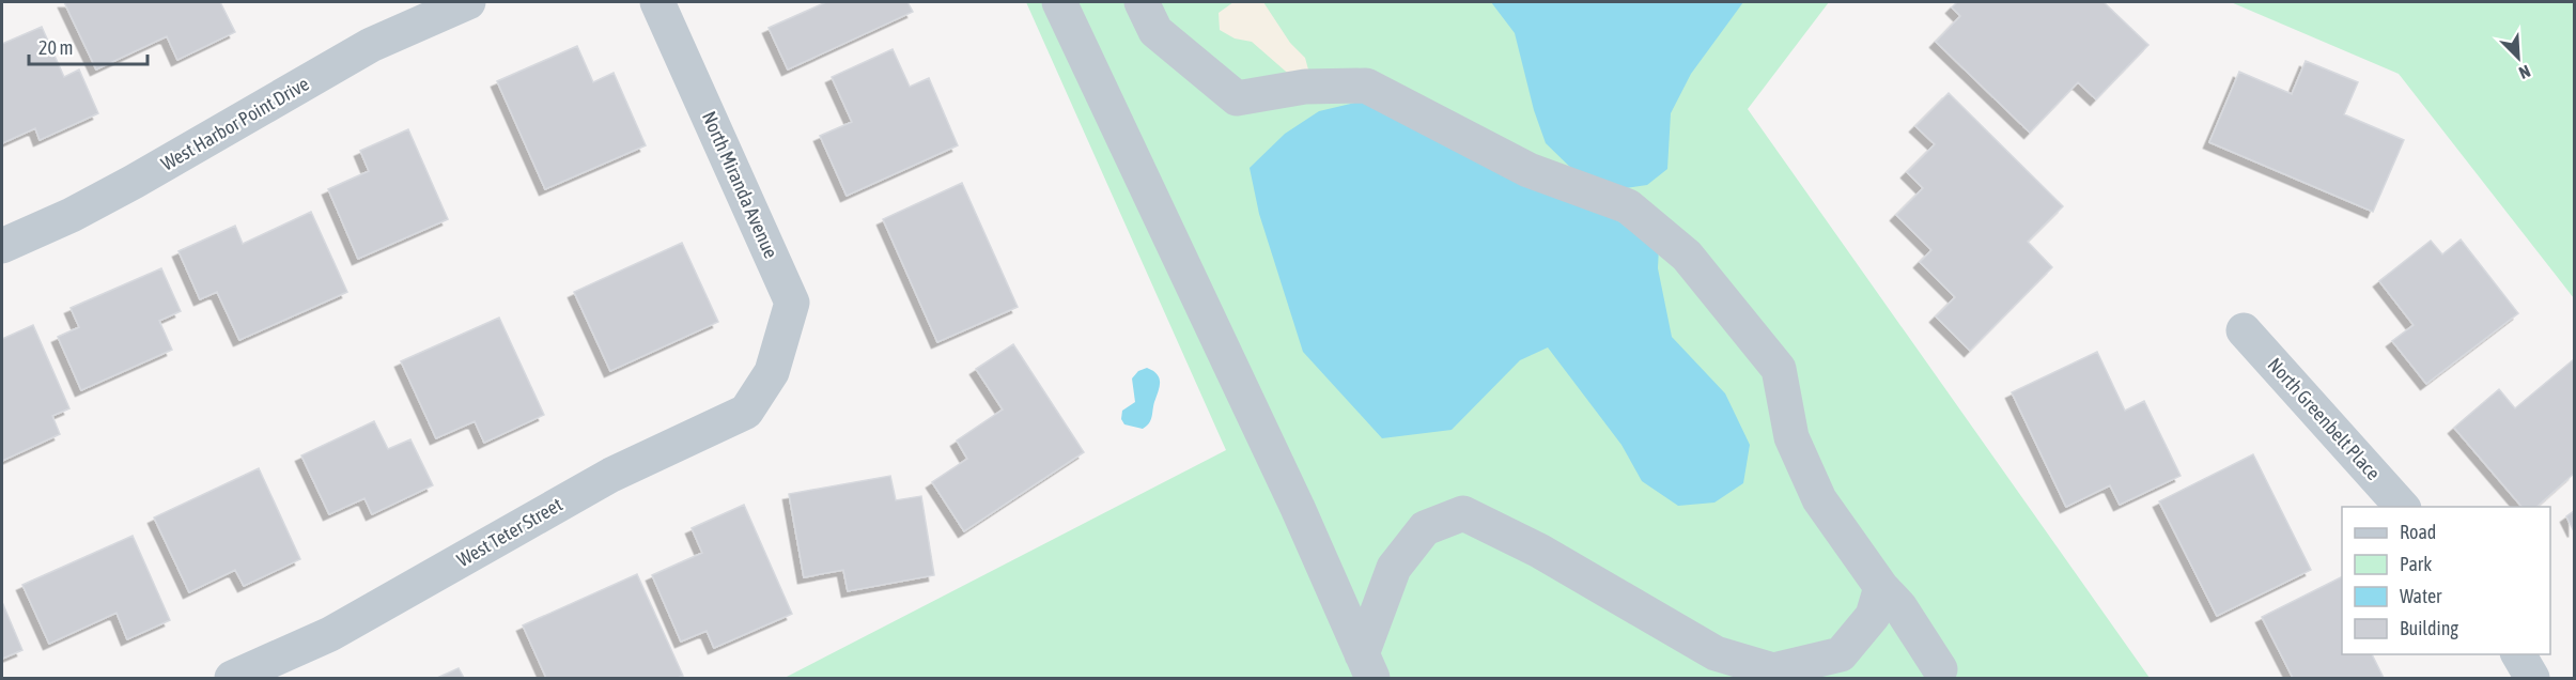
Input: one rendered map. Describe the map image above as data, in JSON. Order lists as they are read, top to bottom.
{
  "streets": {
    "street": [
      "West Harbor Point Drive",
      "North Miranda Avenue",
      "North Greenbelt Place",
      "West Teter Street"
    ]
  },
  "crossings": [
    ["North Miranda Avenue", "West Teter Street"]
  ],
  "legend": [
    "Road",
    "Park",
    "Water",
    "Building"
  ],
  "scale_bar": "20 m",
  "north": "bottom right"
}
